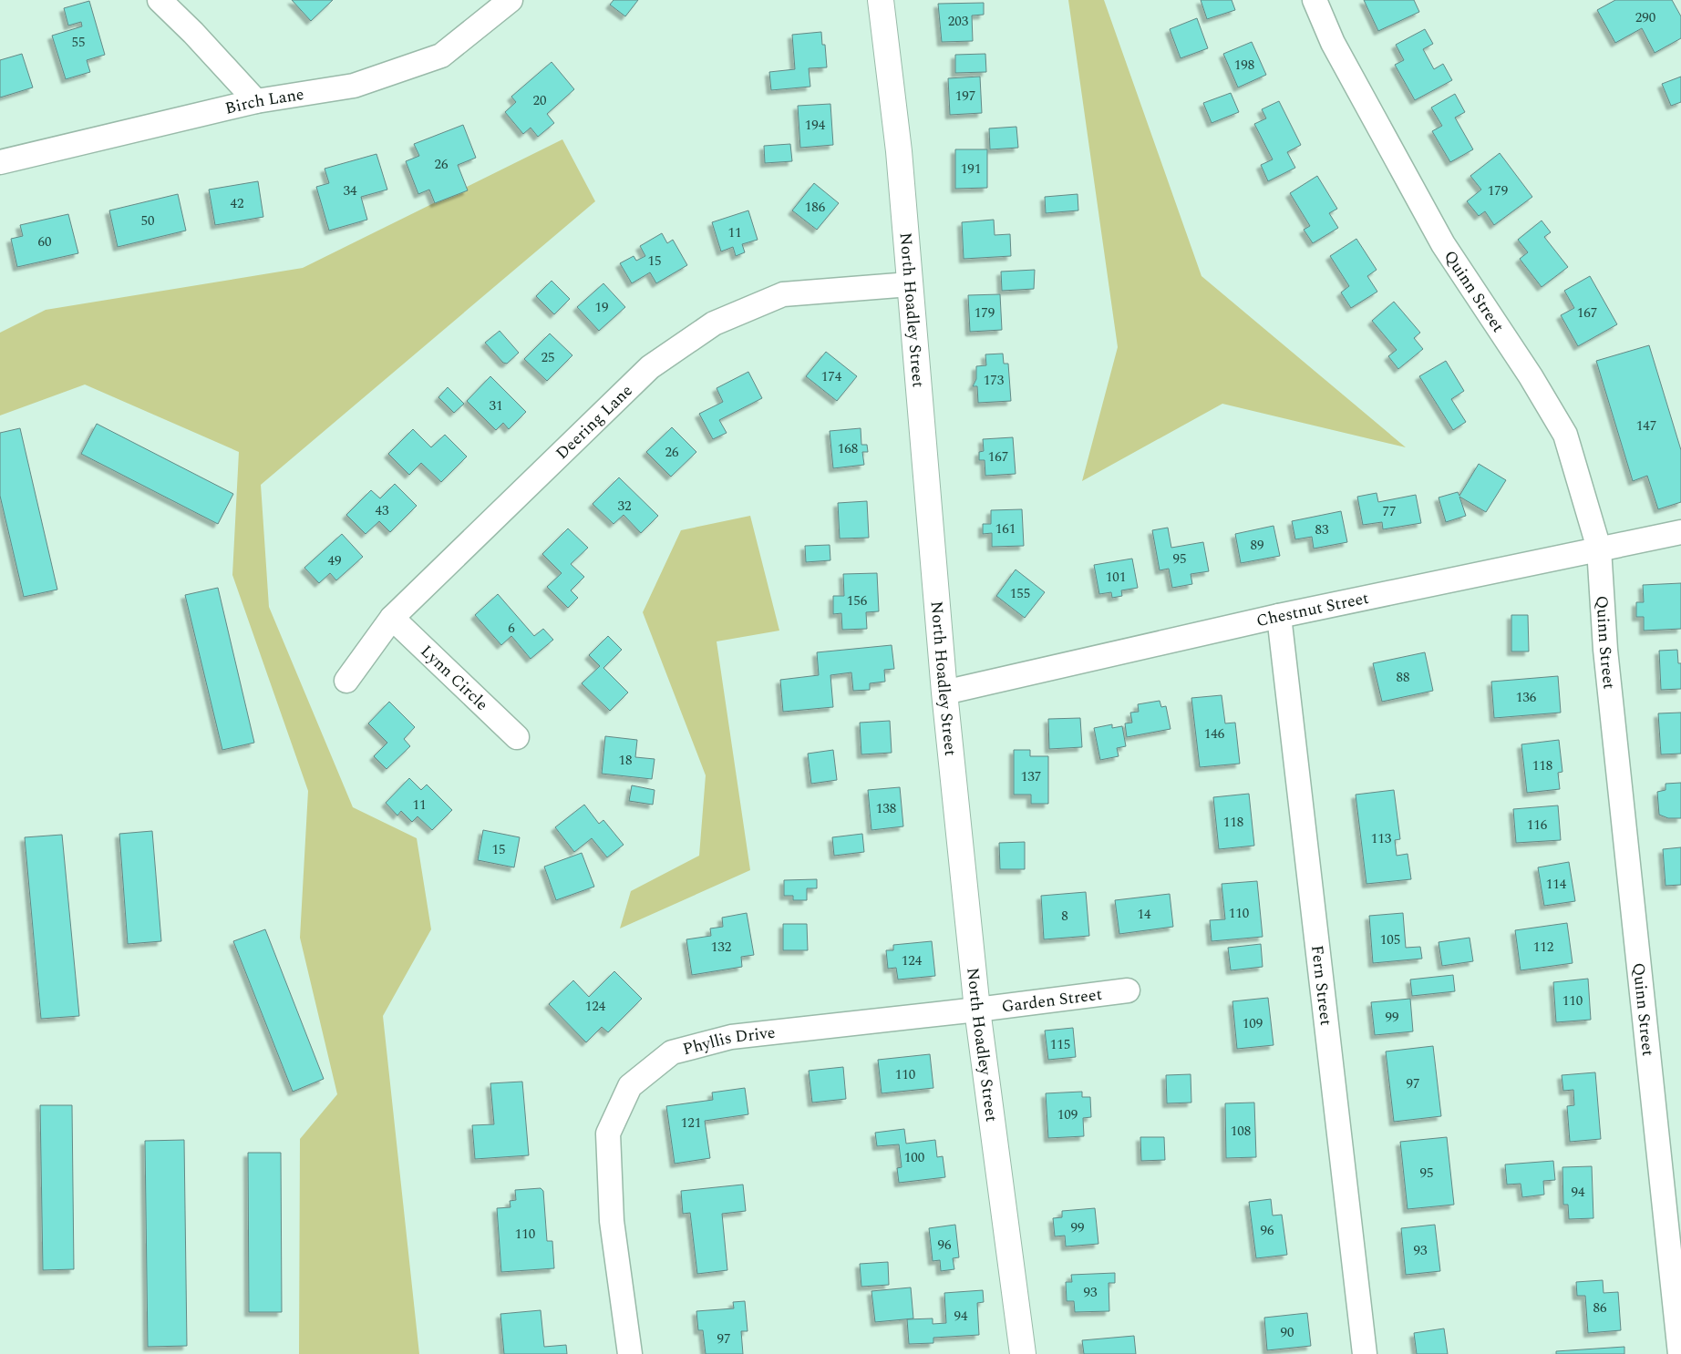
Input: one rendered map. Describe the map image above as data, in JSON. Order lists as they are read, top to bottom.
{
  "streets": {
    "street": [
      "Birch Lane",
      "Quinn Street",
      "North Hoadley Street",
      "Deering Lane",
      "Chestnut Street",
      "Lynn Circle",
      "Fern Street",
      "Garden Street",
      "Phyllis Drive"
    ]
  },
  "crossings": [
    ["Quinn Street", "Chestnut Street"],
    ["North Hoadley Street", "Deering Lane"],
    ["North Hoadley Street", "Chestnut Street"],
    ["North Hoadley Street", "Garden Street"],
    ["North Hoadley Street", "Phyllis Drive"],
    ["Deering Lane", "Lynn Circle"],
    ["Chestnut Street", "Fern Street"],
    ["Garden Street", "Phyllis Drive"]
  ],
  "house_numbers": [
    "290",
    "203",
    "55",
    "198",
    "197",
    "20",
    "194",
    "26",
    "191",
    "34",
    "179",
    "42",
    "186",
    "50",
    "11",
    "60",
    "15",
    "19",
    "179",
    "167",
    "25",
    "174",
    "173",
    "31",
    "147",
    "168",
    "26",
    "167",
    "32",
    "43",
    "77",
    "161",
    "83",
    "89",
    "95",
    "49",
    "101",
    "155",
    "156",
    "6",
    "88",
    "136",
    "146",
    "18",
    "118",
    "137",
    "11",
    "138",
    "118",
    "116",
    "113",
    "15",
    "114",
    "110",
    "14",
    "8",
    "105",
    "132",
    "112",
    "124",
    "110",
    "124",
    "99",
    "109",
    "115",
    "110",
    "97",
    "109",
    "121",
    "108",
    "100",
    "95",
    "94",
    "99",
    "96",
    "110",
    "96",
    "93",
    "93",
    "86",
    "94",
    "90",
    "97"
  ]
}
